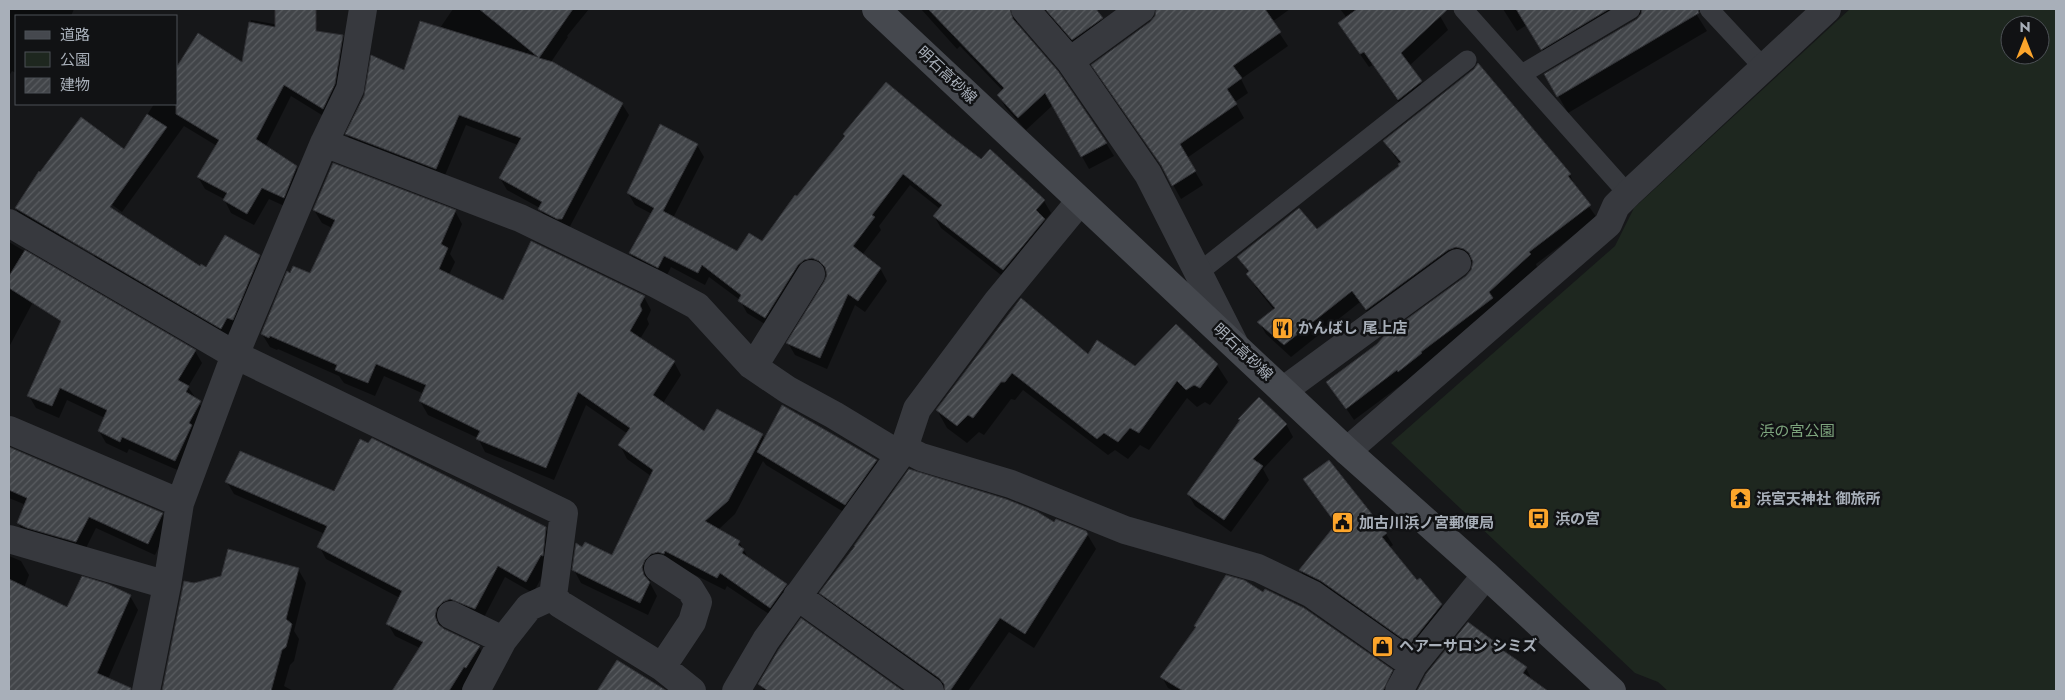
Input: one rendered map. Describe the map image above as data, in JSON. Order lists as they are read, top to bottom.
{
  "streets": {
    "main road": ["明石高砂線"]
  },
  "parks": ["浜の宮公園"],
  "places": {
    "restaurant": ["かんばし 尾上店"],
    "temple": ["浜宮天神社 御旅所"],
    "bus stop": ["浜の宮"],
    "public building": ["加古川浜ノ宮郵便局"],
    "shop": ["ヘアーサロン シミズ"]
  },
  "legend": ["道路", "公園", "建物"],
  "north": "top"
}
